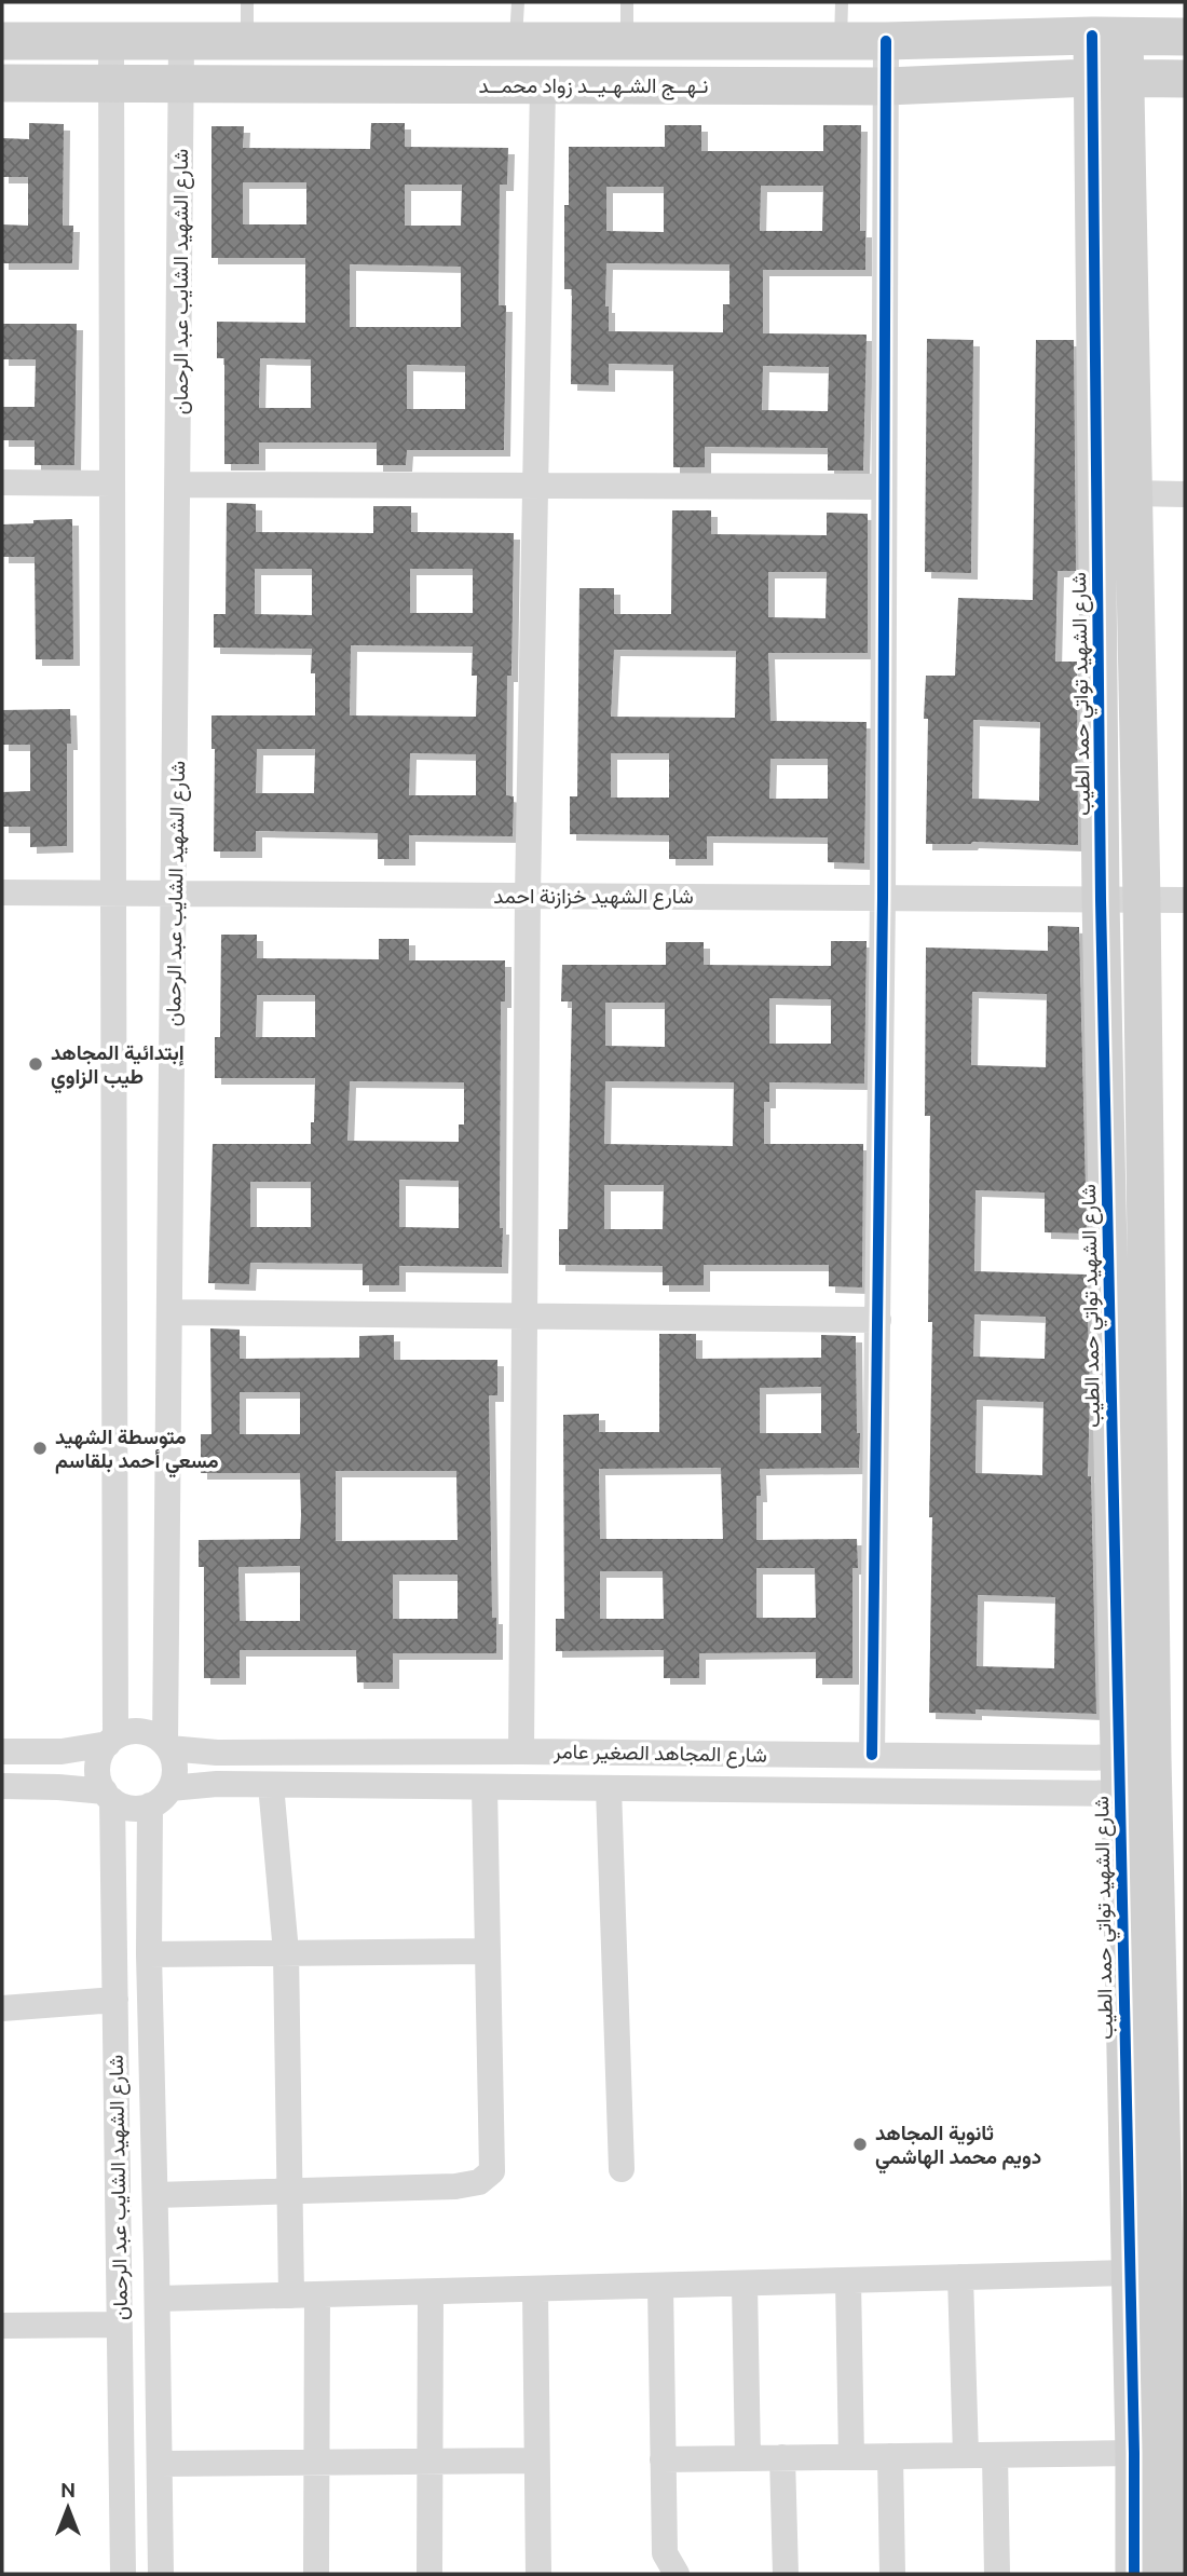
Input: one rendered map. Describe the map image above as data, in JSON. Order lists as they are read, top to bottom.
{
  "streets": {
    "street": [
      "نـهــج الشـهـيــد زواد محمــد",
      "شارع الشهيد الشايب عبد الرحمان",
      "شارع الشهيد تواتي حمد الطيب",
      "شارع الشهيد خزازنة احمد",
      "شارع المجاهد الصغير عامر"
    ]
  },
  "crossings": [
    ["نـهــج الشـهـيــد زواد محمــد", "شارع الشهيد الشايب عبد الرحمان"],
    ["نـهــج الشـهـيــد زواد محمــد", "شارع الشهيد تواتي حمد الطيب"],
    ["شارع الشهيد الشايب عبد الرحمان", "شارع الشهيد خزازنة احمد"],
    ["شارع الشهيد الشايب عبد الرحمان", "شارع المجاهد الصغير عامر"],
    ["شارع الشهيد تواتي حمد الطيب", "شارع الشهيد خزازنة احمد"],
    ["شارع الشهيد تواتي حمد الطيب", "شارع المجاهد الصغير عامر"]
  ],
  "places": ["إبتدائية المجاهد طيب الزاوي", "متوسطة الشهيد مسعي أحمد بلقاسم", "ثانوية المجاهد دويم محمد الهاشمي"],
  "north": "top"
}
